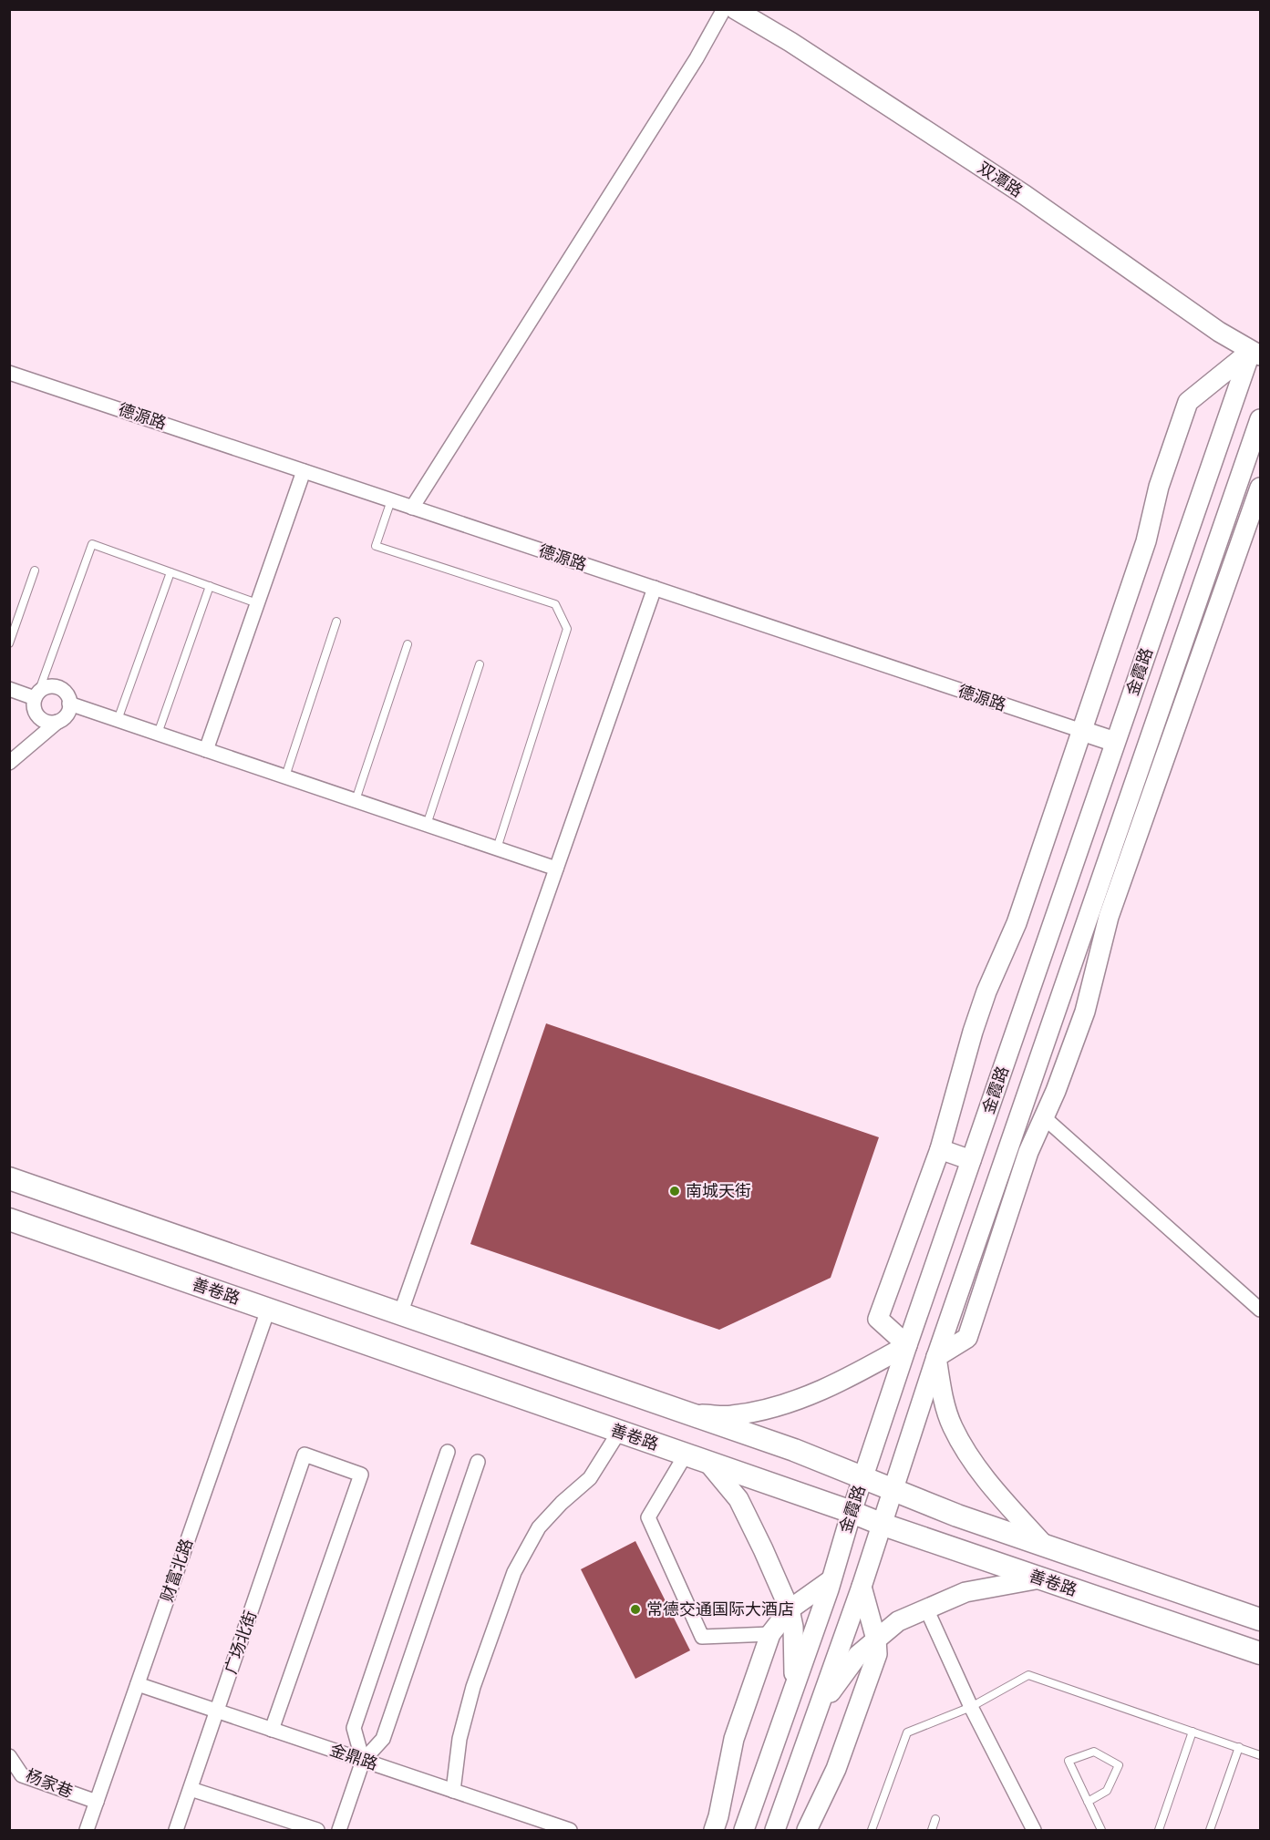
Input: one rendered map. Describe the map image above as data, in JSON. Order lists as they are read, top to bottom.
{
  "streets": {
    "main road": ["善卷路"],
    "street": [
      "双潭路",
      "德源路",
      "金霞路",
      "财富北路",
      "广场北街",
      "金鼎路",
      "杨家巷"
    ]
  },
  "crossings": [
    ["双潭路", "金霞路"],
    ["德源路", "金霞路"],
    ["金霞路", "善卷路"],
    ["善卷路", "财富北路"],
    ["财富北路", "金鼎路"],
    ["财富北路", "杨家巷"],
    ["广场北街", "金鼎路"]
  ],
  "places": ["南城天街", "常德交通国际大酒店"]
}
